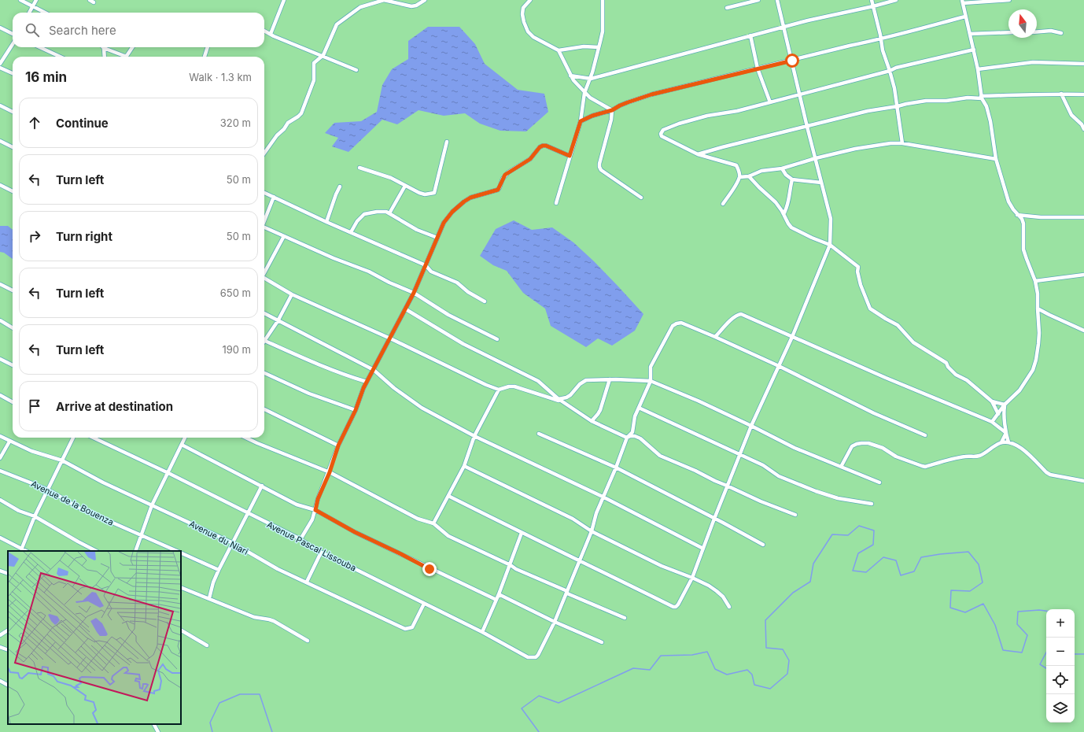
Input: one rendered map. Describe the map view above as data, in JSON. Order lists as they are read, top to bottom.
{
  "streets": {
    "street": ["Avenue de la Bouenza", "Avenue du Niari", "Avenue Pascal Lissouba"]
  },
  "crossings": [
    ["Avenue du Niari", "Avenue Pascal Lissouba"]
  ],
  "north": "top",
  "page": {
    "search": "Search here",
    "heading": ["16 min", "Walk · 1.3 km"],
    "list": [
      ["Continue", "320 m"],
      ["Turn left", "50 m"],
      ["Turn right", "50 m"],
      ["Turn left", "650 m"],
      ["Turn left", "190 m"],
      "Arrive at destination"
    ],
    "map_buttons": ["+", "−"]
  }
}
